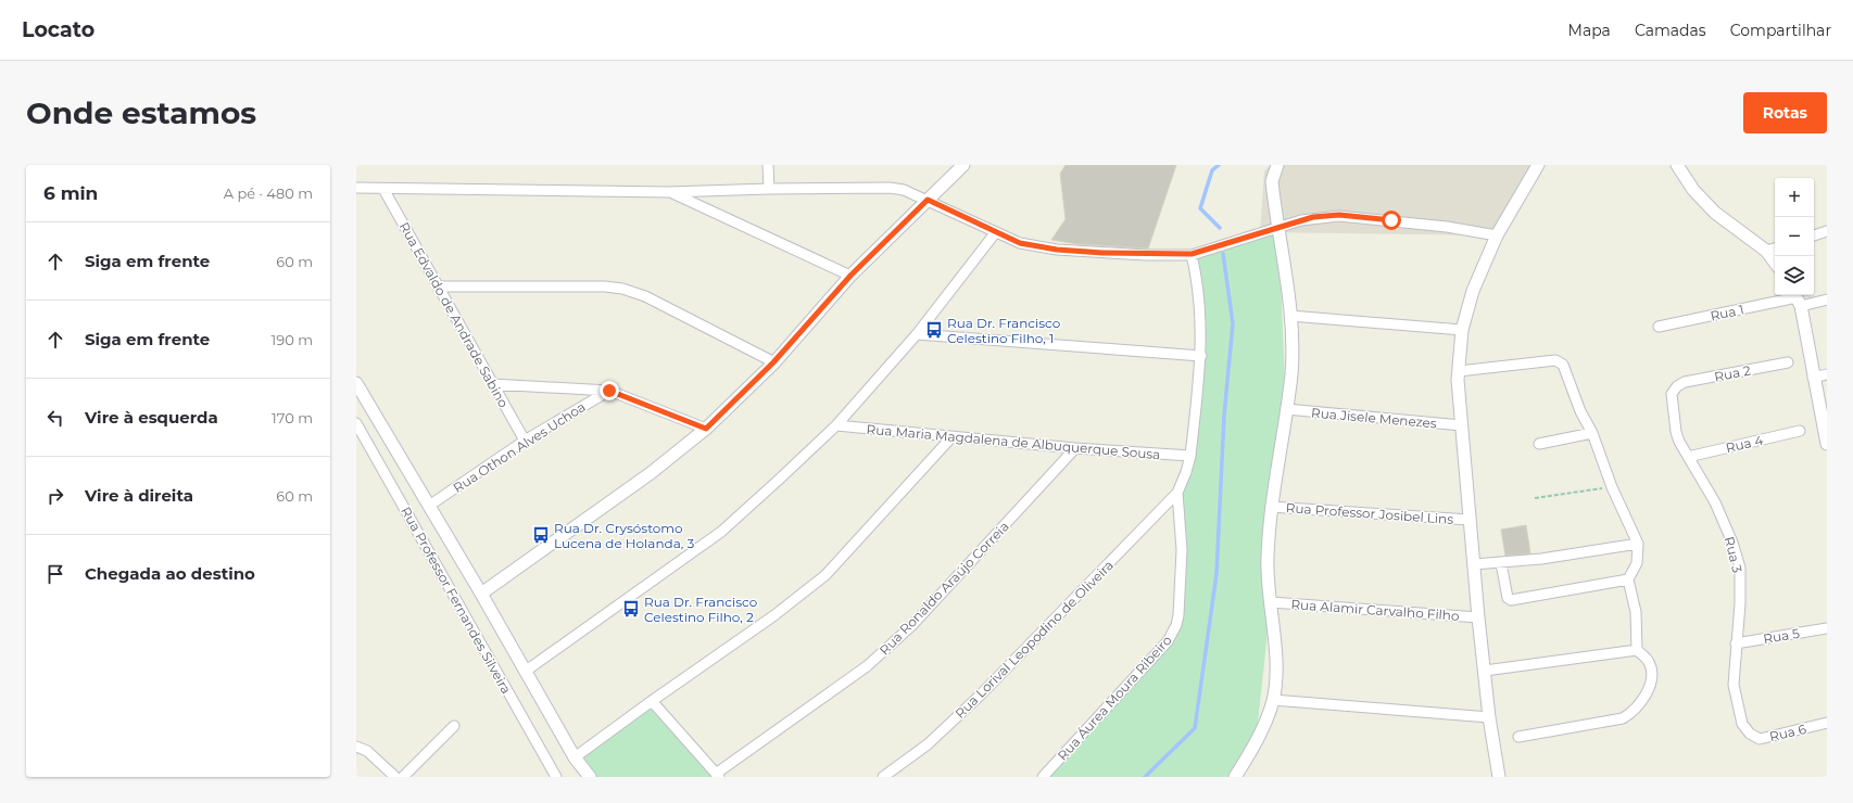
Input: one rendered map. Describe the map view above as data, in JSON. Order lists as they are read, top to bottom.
{
  "streets": {
    "street": [
      "Rua 1",
      "Rua Edvaldo de Andrade Sabino",
      "Rua 2",
      "Rua Jisele Menezes",
      "Rua Maria Magdalena de Albuquerque Sousa",
      "Rua 4",
      "Rua Othon Alves Uchoa",
      "Rua Professor Josibel Lins",
      "Rua 3",
      "Rua Ronaldo Araújo Correia",
      "Rua Professor Fernandes Silveira",
      "Rua Alamir Carvalho Filho",
      "Rua 5",
      "Rua Lorival Leopodino de Oliveira",
      "Rua Áurea Moura Ribeiro",
      "Rua 6"
    ]
  },
  "crossings": [
    ["Rua Edvaldo de Andrade Sabino", "Rua Othon Alves Uchoa"],
    ["Rua 2", "Rua 3"],
    ["Rua Maria Magdalena de Albuquerque Sousa", "Rua Ronaldo Araújo Correia"],
    ["Rua Maria Magdalena de Albuquerque Sousa", "Rua Áurea Moura Ribeiro"],
    ["Rua 4", "Rua 3"],
    ["Rua 3", "Rua 5"],
    ["Rua 3", "Rua 6"],
    ["Rua Lorival Leopodino de Oliveira", "Rua Áurea Moura Ribeiro"]
  ],
  "places": {
    "bus stop": ["Rua Dr. Francisco Celestino Filho, 1", "Rua Dr. Crysóstomo Lucena de Holanda, 3", "Rua Dr. Francisco Celestino Filho, 2"]
  },
  "page": {
    "header": "Locato",
    "nav": ["Mapa", "Camadas", "Compartilhar"],
    "buttons": "Rotas",
    "title": "Onde estamos",
    "heading": ["6 min", "A pé · 480 m"],
    "map_buttons": ["+", "−"],
    "list": [
      ["Siga em frente", "60 m"],
      ["Siga em frente", "190 m"],
      ["Vire à esquerda", "170 m"],
      ["Vire à direita", "60 m"],
      "Chegada ao destino"
    ]
  }
}
